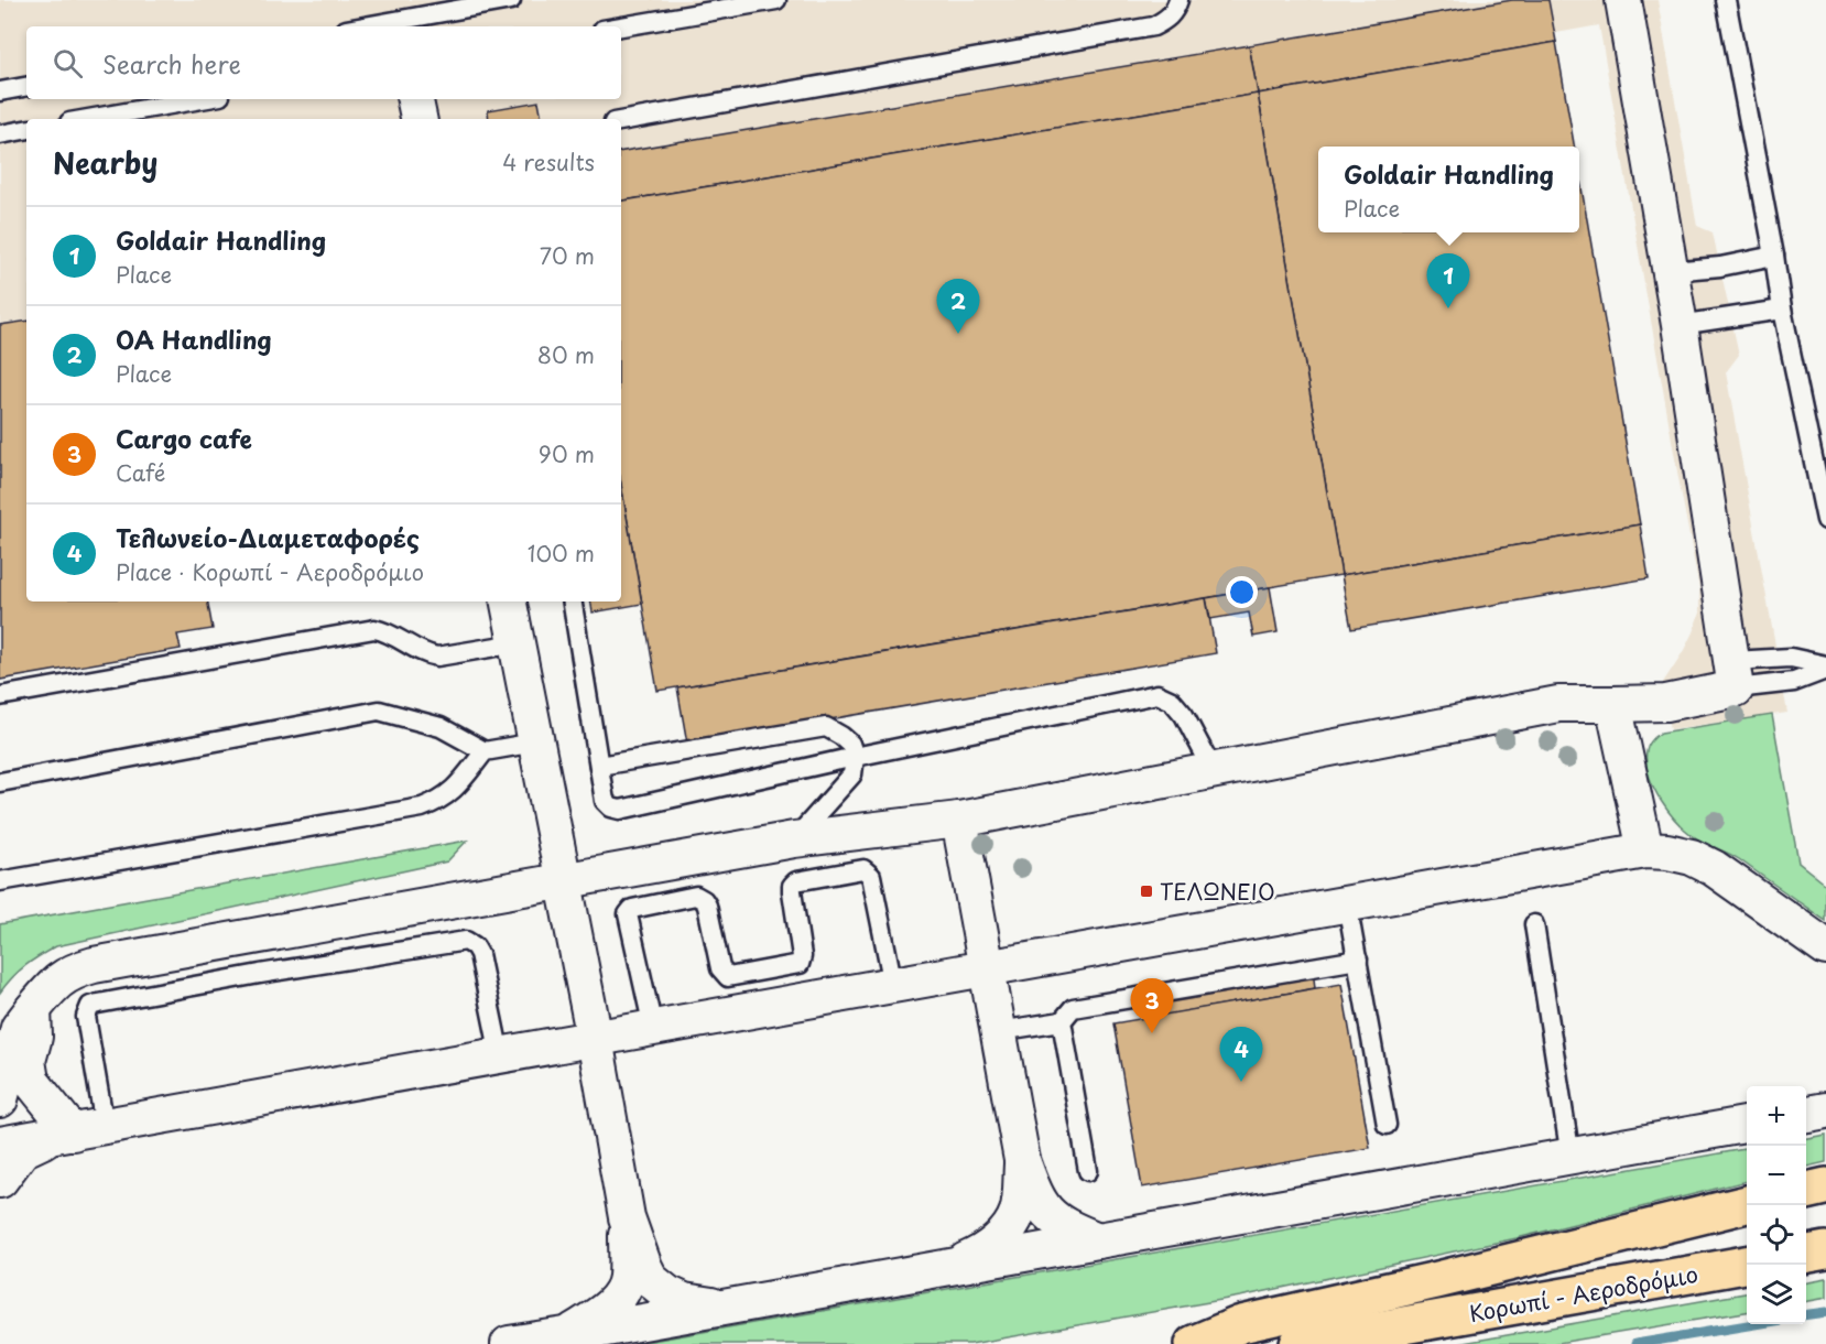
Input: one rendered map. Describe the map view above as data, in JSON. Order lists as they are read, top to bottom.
{
  "streets": {
    "highway": ["Κορωπί - Αεροδρόμιο"]
  },
  "places": {
    "transit": ["ΤΕΛΩΝΕΙΟ"]
  },
  "page": {
    "search": "Search here",
    "heading": ["Nearby", "4 results"],
    "popup": ["Goldair Handling", "Place"],
    "list": [
      {
        "mark": "1",
        "name": "Goldair Handling",
        "note": "Place",
        "value": "70 m"
      },
      {
        "mark": "2",
        "name": "OA Handling",
        "note": "Place",
        "value": "80 m"
      },
      {
        "mark": "3",
        "name": "Cargo cafe",
        "note": "Café",
        "value": "90 m"
      },
      {
        "mark": "4",
        "name": "Τελωνείο-Διαμεταφορές",
        "note": "Place · Κορωπί - Αεροδρόμιο",
        "value": "100 m"
      }
    ],
    "pins": [
      "1",
      "2",
      "3",
      "4"
    ],
    "map_buttons": ["+", "−"]
  }
}
